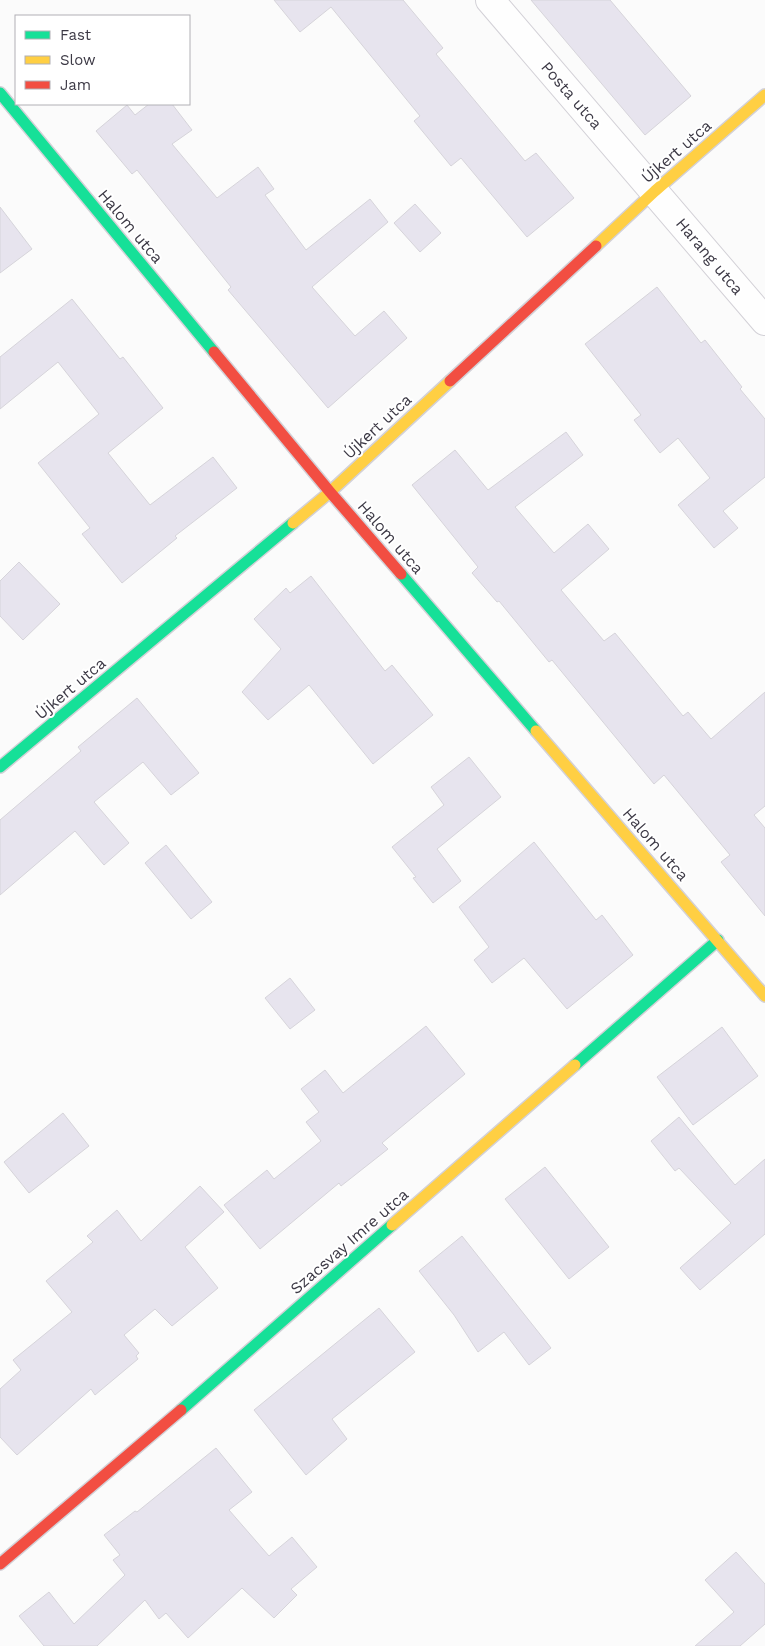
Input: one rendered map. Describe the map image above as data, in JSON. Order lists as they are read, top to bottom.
{
  "streets": {
    "street": [
      "Posta utca",
      "Újkert utca",
      "Halom utca",
      "Harang utca",
      "Szacsvay Imre utca"
    ]
  },
  "crossings": [
    ["Posta utca", "Újkert utca"],
    ["Posta utca", "Harang utca"],
    ["Újkert utca", "Halom utca"],
    ["Újkert utca", "Harang utca"],
    ["Halom utca", "Szacsvay Imre utca"]
  ],
  "legend": ["Fast", "Slow", "Jam"]
}
